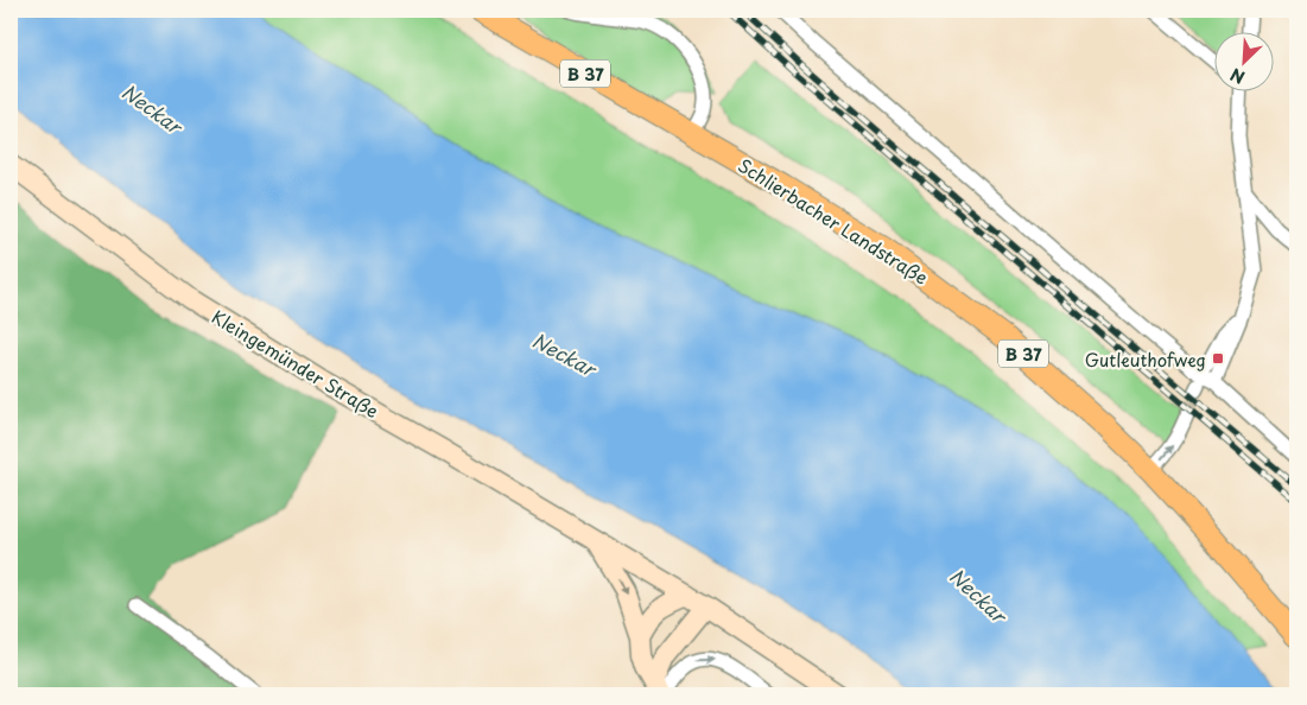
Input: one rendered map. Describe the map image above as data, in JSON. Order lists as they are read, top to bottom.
{
  "streets": {
    "main road": ["B 37", "Schlierbacher Landstraße", "Kleingemünder Straße"]
  },
  "water": ["Neckar"],
  "places": {
    "transit": ["Gutleuthofweg"]
  },
  "north": "bottom left"
}
